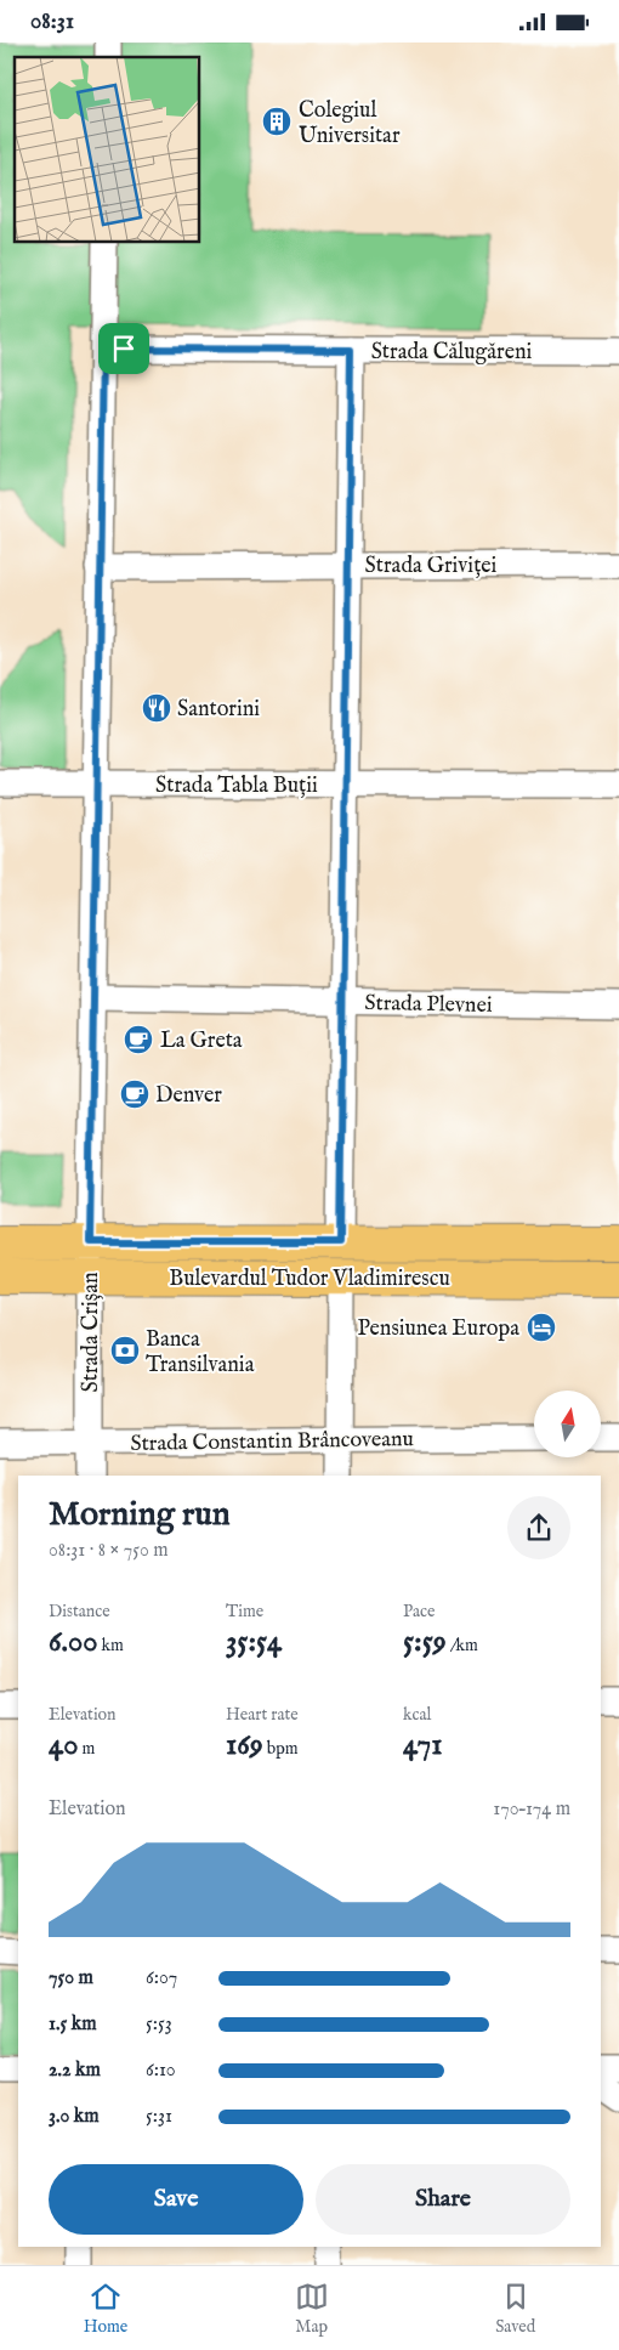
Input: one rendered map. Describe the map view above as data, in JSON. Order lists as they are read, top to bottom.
{
  "streets": {
    "main road": ["Bulevardul Tudor Vladimirescu"],
    "street": [
      "Strada Călugăreni",
      "Strada Griviței",
      "Strada Tabla Buții",
      "Strada Plevnei",
      "Strada Crișan",
      "Strada Constantin Brâncoveanu"
    ]
  },
  "crossings": [
    ["Strada Călugăreni", "Strada Crișan"],
    ["Strada Griviței", "Strada Crișan"],
    ["Strada Tabla Buții", "Strada Crișan"],
    ["Strada Plevnei", "Strada Crișan"],
    ["Bulevardul Tudor Vladimirescu", "Strada Crișan"],
    ["Strada Crișan", "Strada Constantin Brâncoveanu"]
  ],
  "places": {
    "building": ["Colegiul Universitar"],
    "restaurant": ["Santorini"],
    "cafe": ["La Greta", "Denver"],
    "hotel": ["Pensiunea Europa"],
    "bank": ["Banca Transilvania"]
  },
  "north": "top",
  "page": {
    "status": "08:31",
    "heading": ["Morning run", "08:31 · 8 × 750 m"],
    "stats": [
      ["Distance", "6.00 km"],
      ["Time", "35:54"],
      ["Pace", "5:59 /km"],
      ["Elevation", "40 m"],
      ["Heart rate", "169 bpm"],
      ["kcal", "471"]
    ],
    "chart": ["Elevation", "170–174 m"],
    "list": [
      {
        "name": "750 m",
        "note": "6:07"
      },
      {
        "name": "1.5 km",
        "note": "5:53"
      },
      {
        "name": "2.2 km",
        "note": "6:10"
      },
      {
        "name": "3.0 km",
        "note": "5:31"
      }
    ],
    "buttons": ["Save", "Share"],
    "tabs": ["Home", "Map", "Saved"]
  }
}
